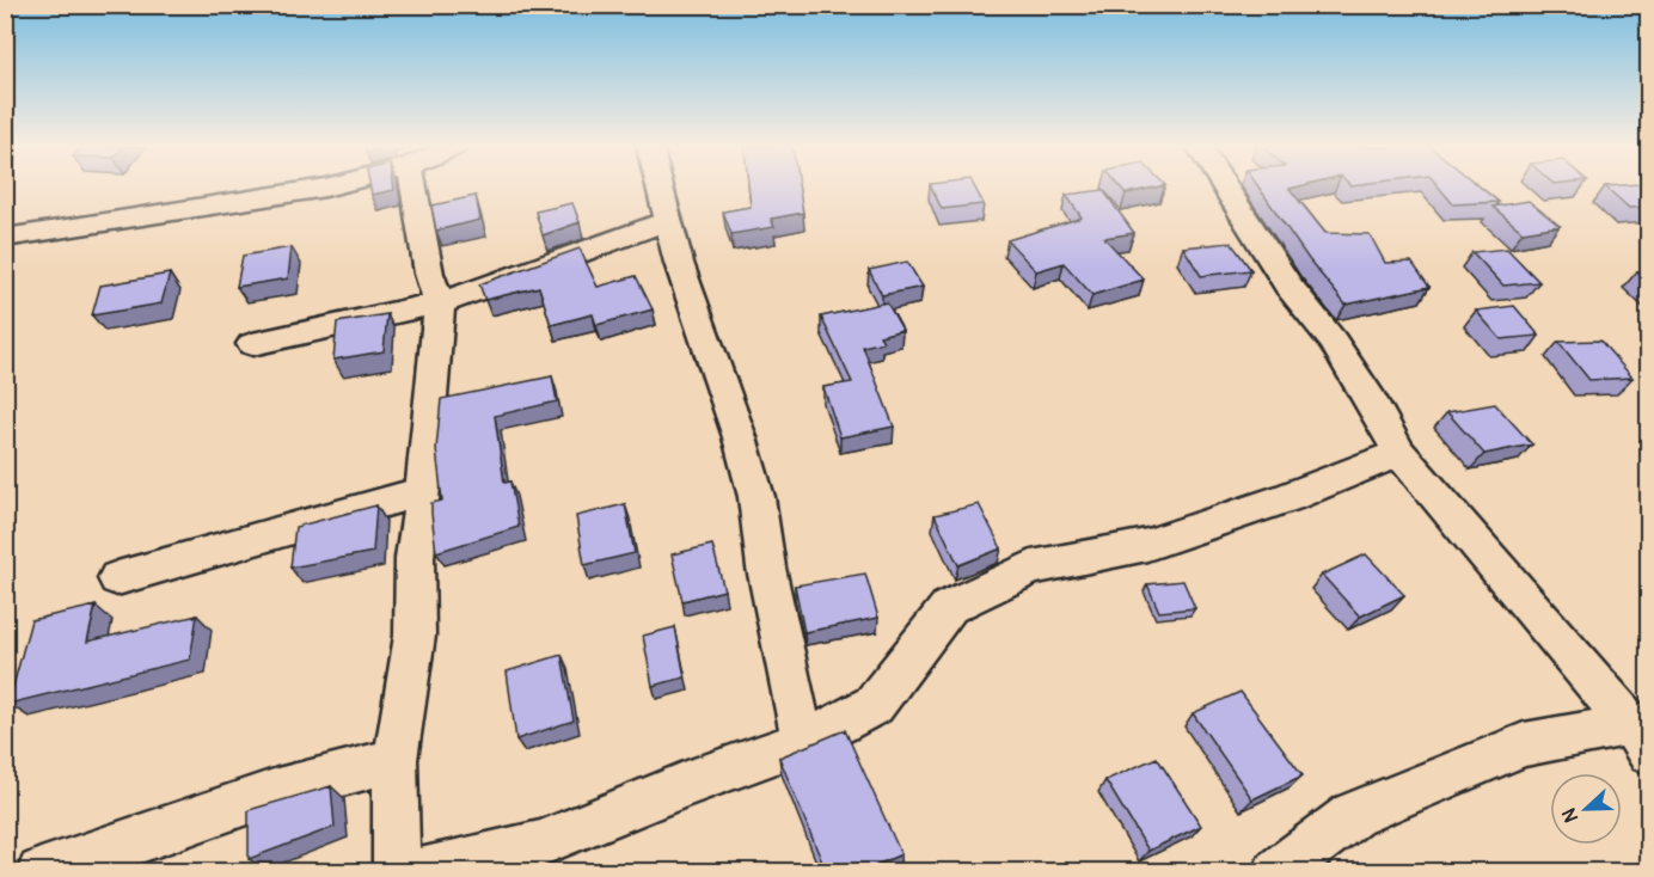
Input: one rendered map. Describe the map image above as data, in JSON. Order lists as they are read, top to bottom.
{
  "north": "left"
}
